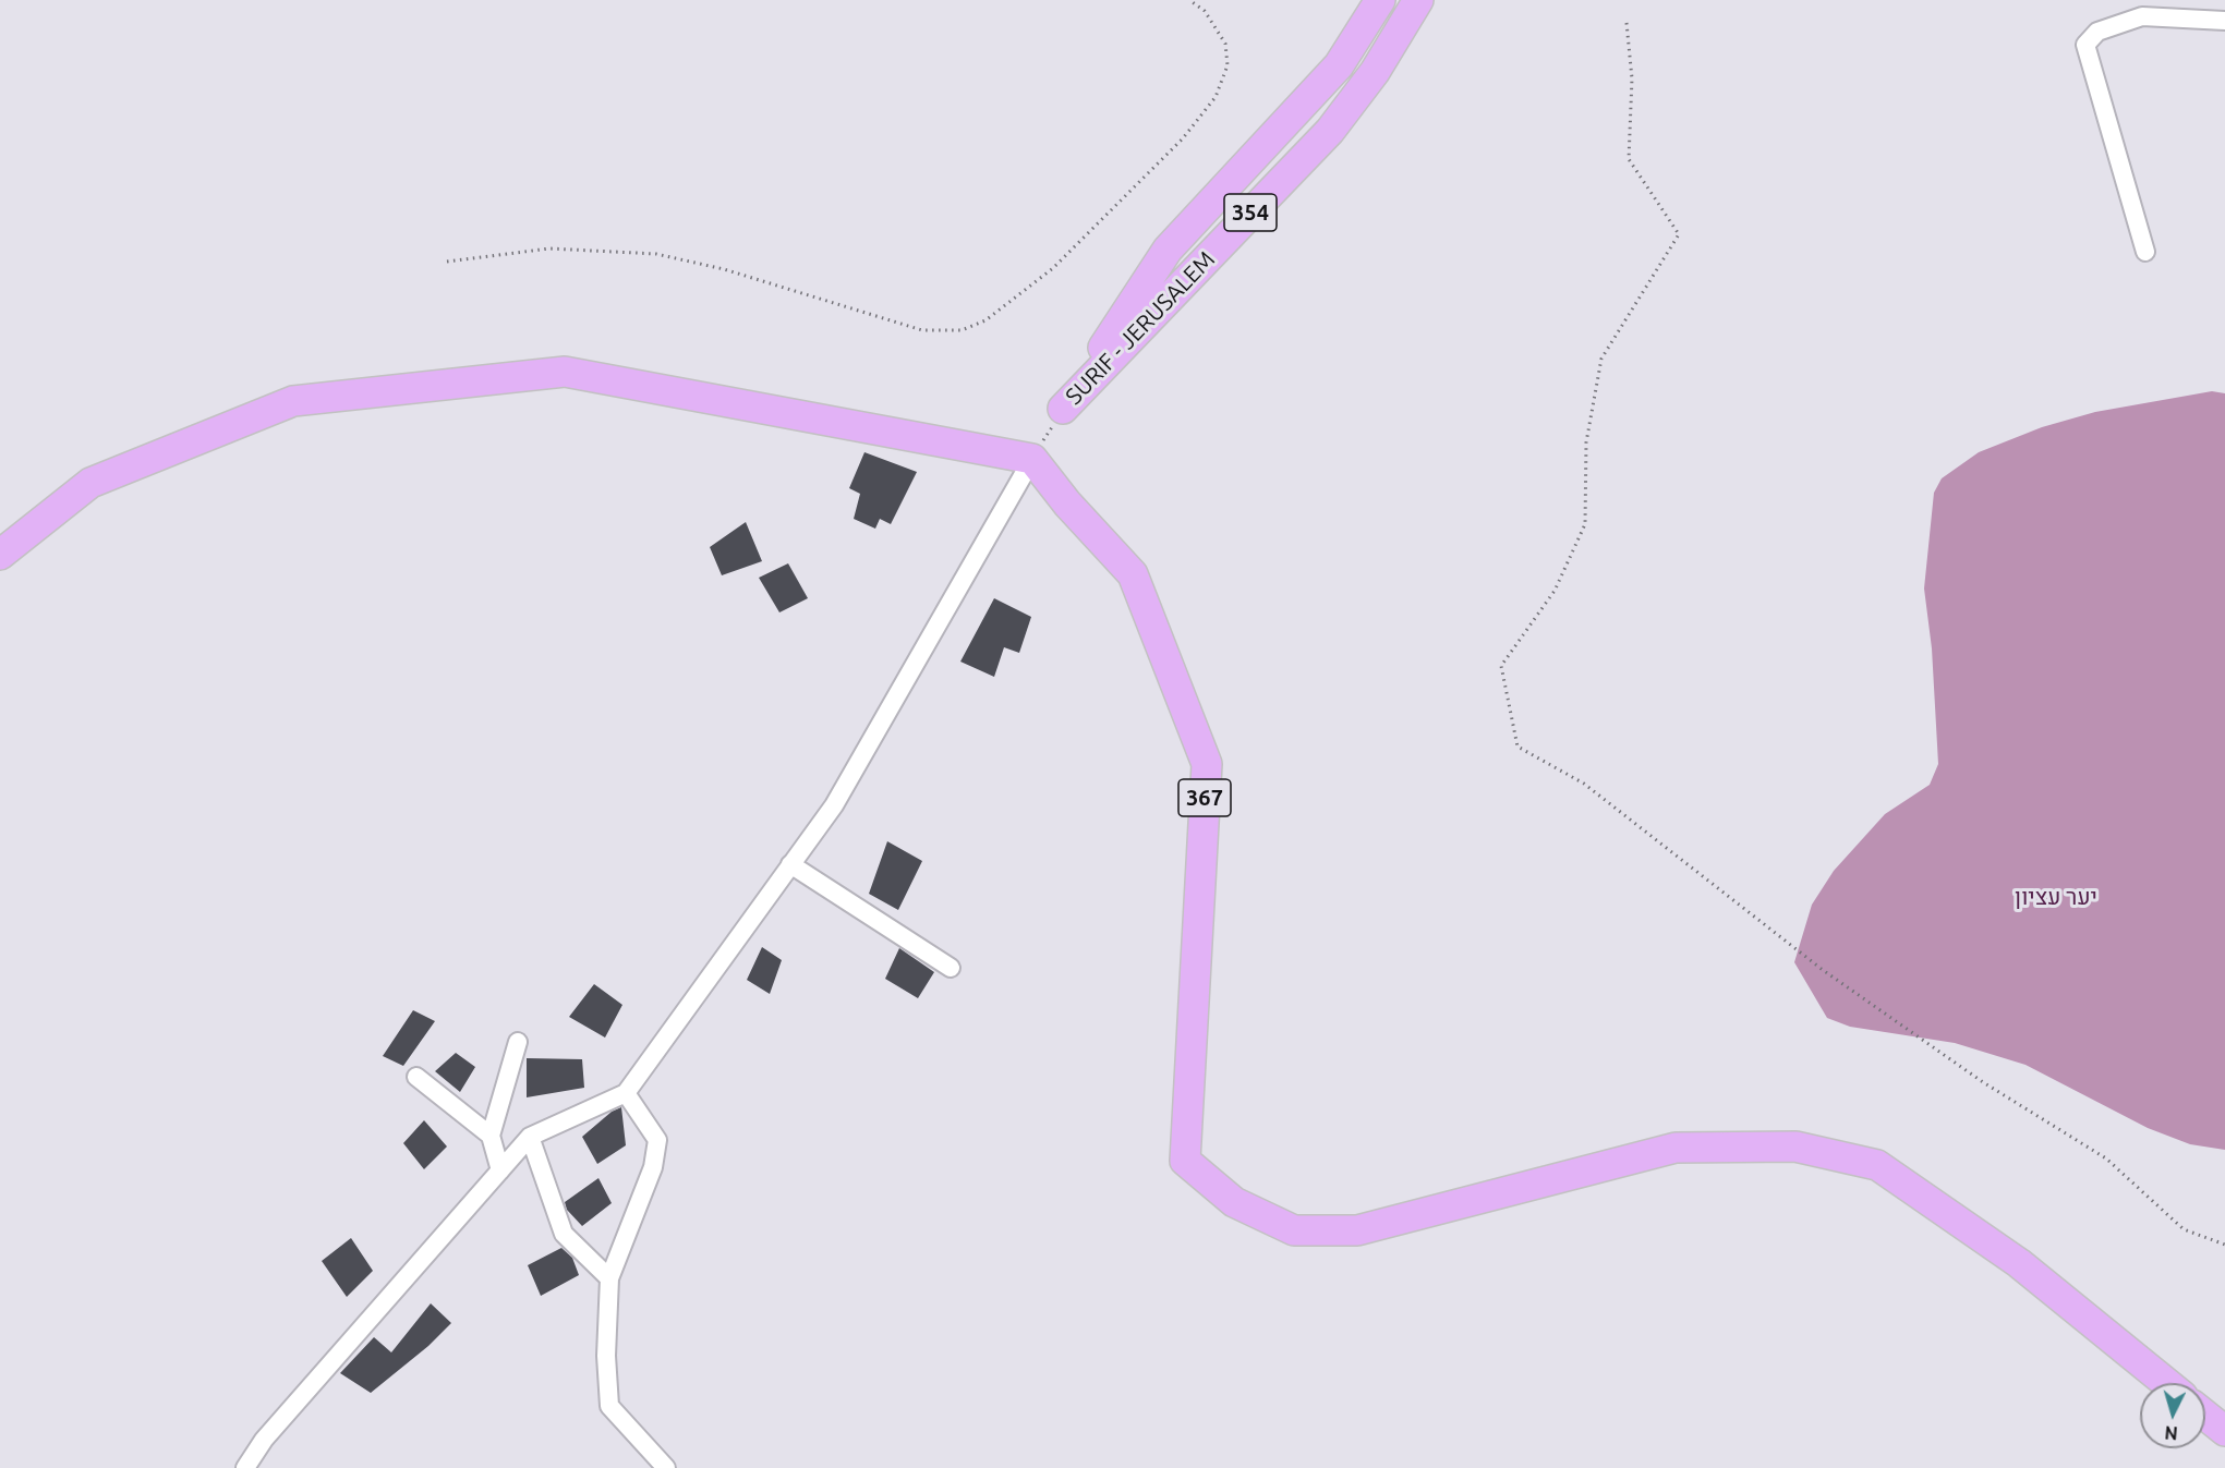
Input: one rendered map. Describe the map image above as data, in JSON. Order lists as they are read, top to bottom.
{
  "streets": {
    "main road": ["354", "SURIF - JERUSALEM", "367"]
  },
  "parks": ["יער עציון"],
  "north": "bottom"
}
